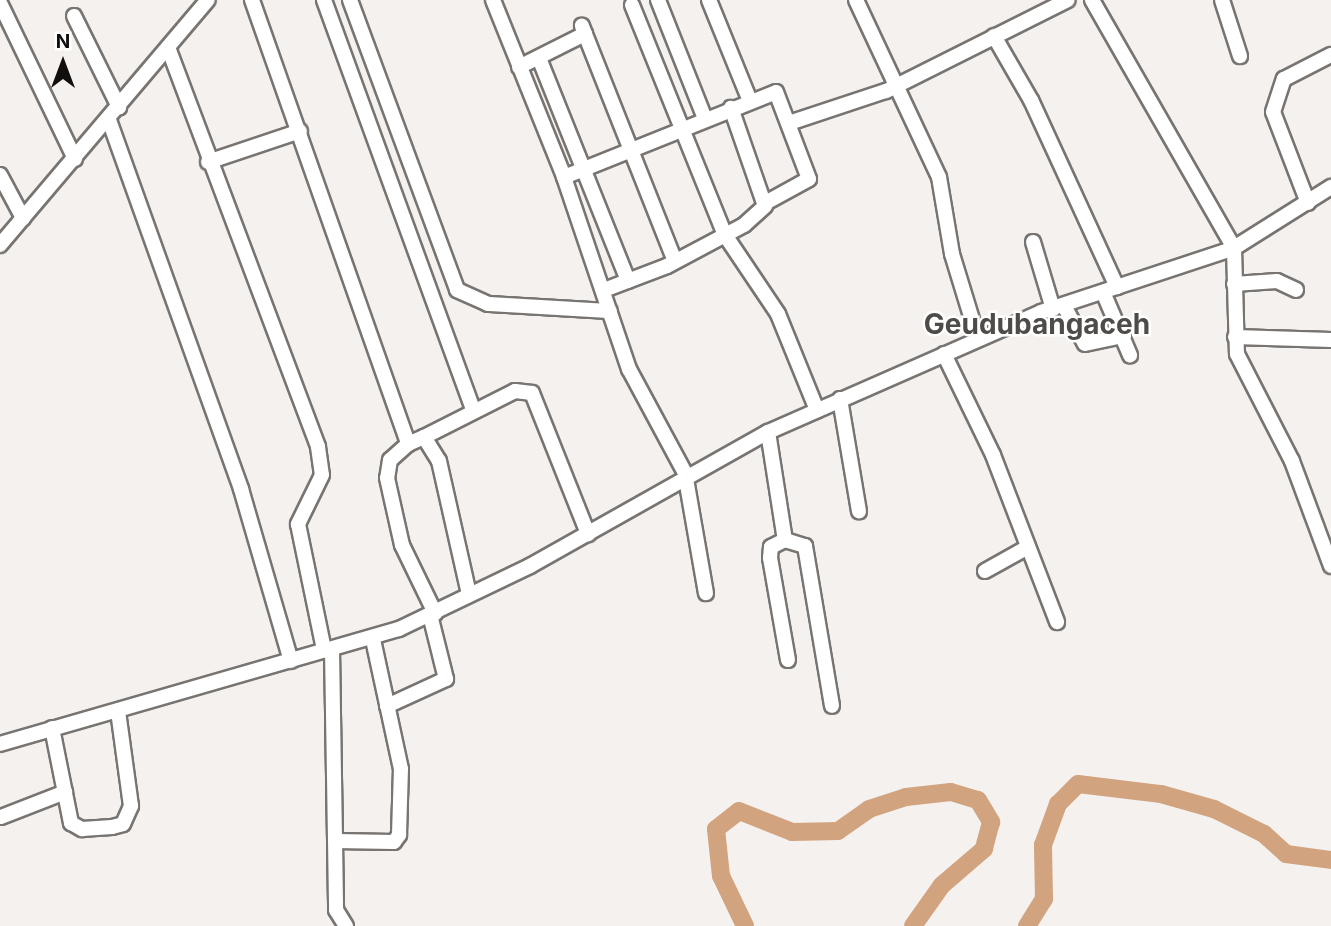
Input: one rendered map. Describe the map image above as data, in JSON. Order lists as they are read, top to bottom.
{
  "districts": ["Geudubangaceh"],
  "north": "top"
}
